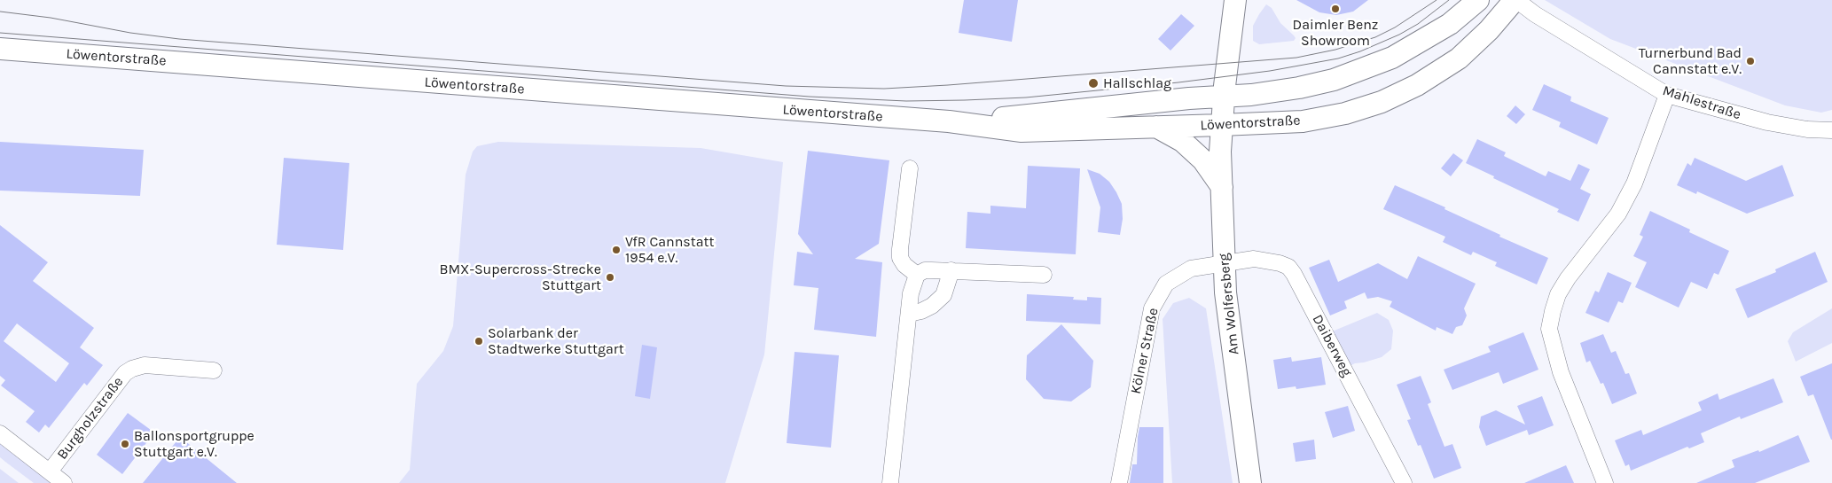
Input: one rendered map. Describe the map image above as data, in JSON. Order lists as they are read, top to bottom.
{
  "streets": {
    "main road": ["Löwentorstraße", "Am Wolfersberg"],
    "street": [
      "Mahlestraße",
      "Daiberweg",
      "Kölner Straße",
      "Burgholzstraße"
    ]
  },
  "crossings": [
    ["Löwentorstraße", "Mahlestraße"],
    ["Löwentorstraße", "Am Wolfersberg"],
    ["Am Wolfersberg", "Daiberweg"],
    ["Am Wolfersberg", "Kölner Straße"],
    ["Daiberweg", "Kölner Straße"]
  ],
  "places": [
    "Daimler Benz Showroom",
    "Turnerbund Bad Cannstatt e.V.",
    "Hallschlag",
    "VfR Cannstatt 1954 e.V.",
    "BMX-Supercross-Strecke Stuttgart",
    "Solarbank der Stadtwerke Stuttgart",
    "Ballonsportgruppe Stuttgart e.V."
  ]
}
